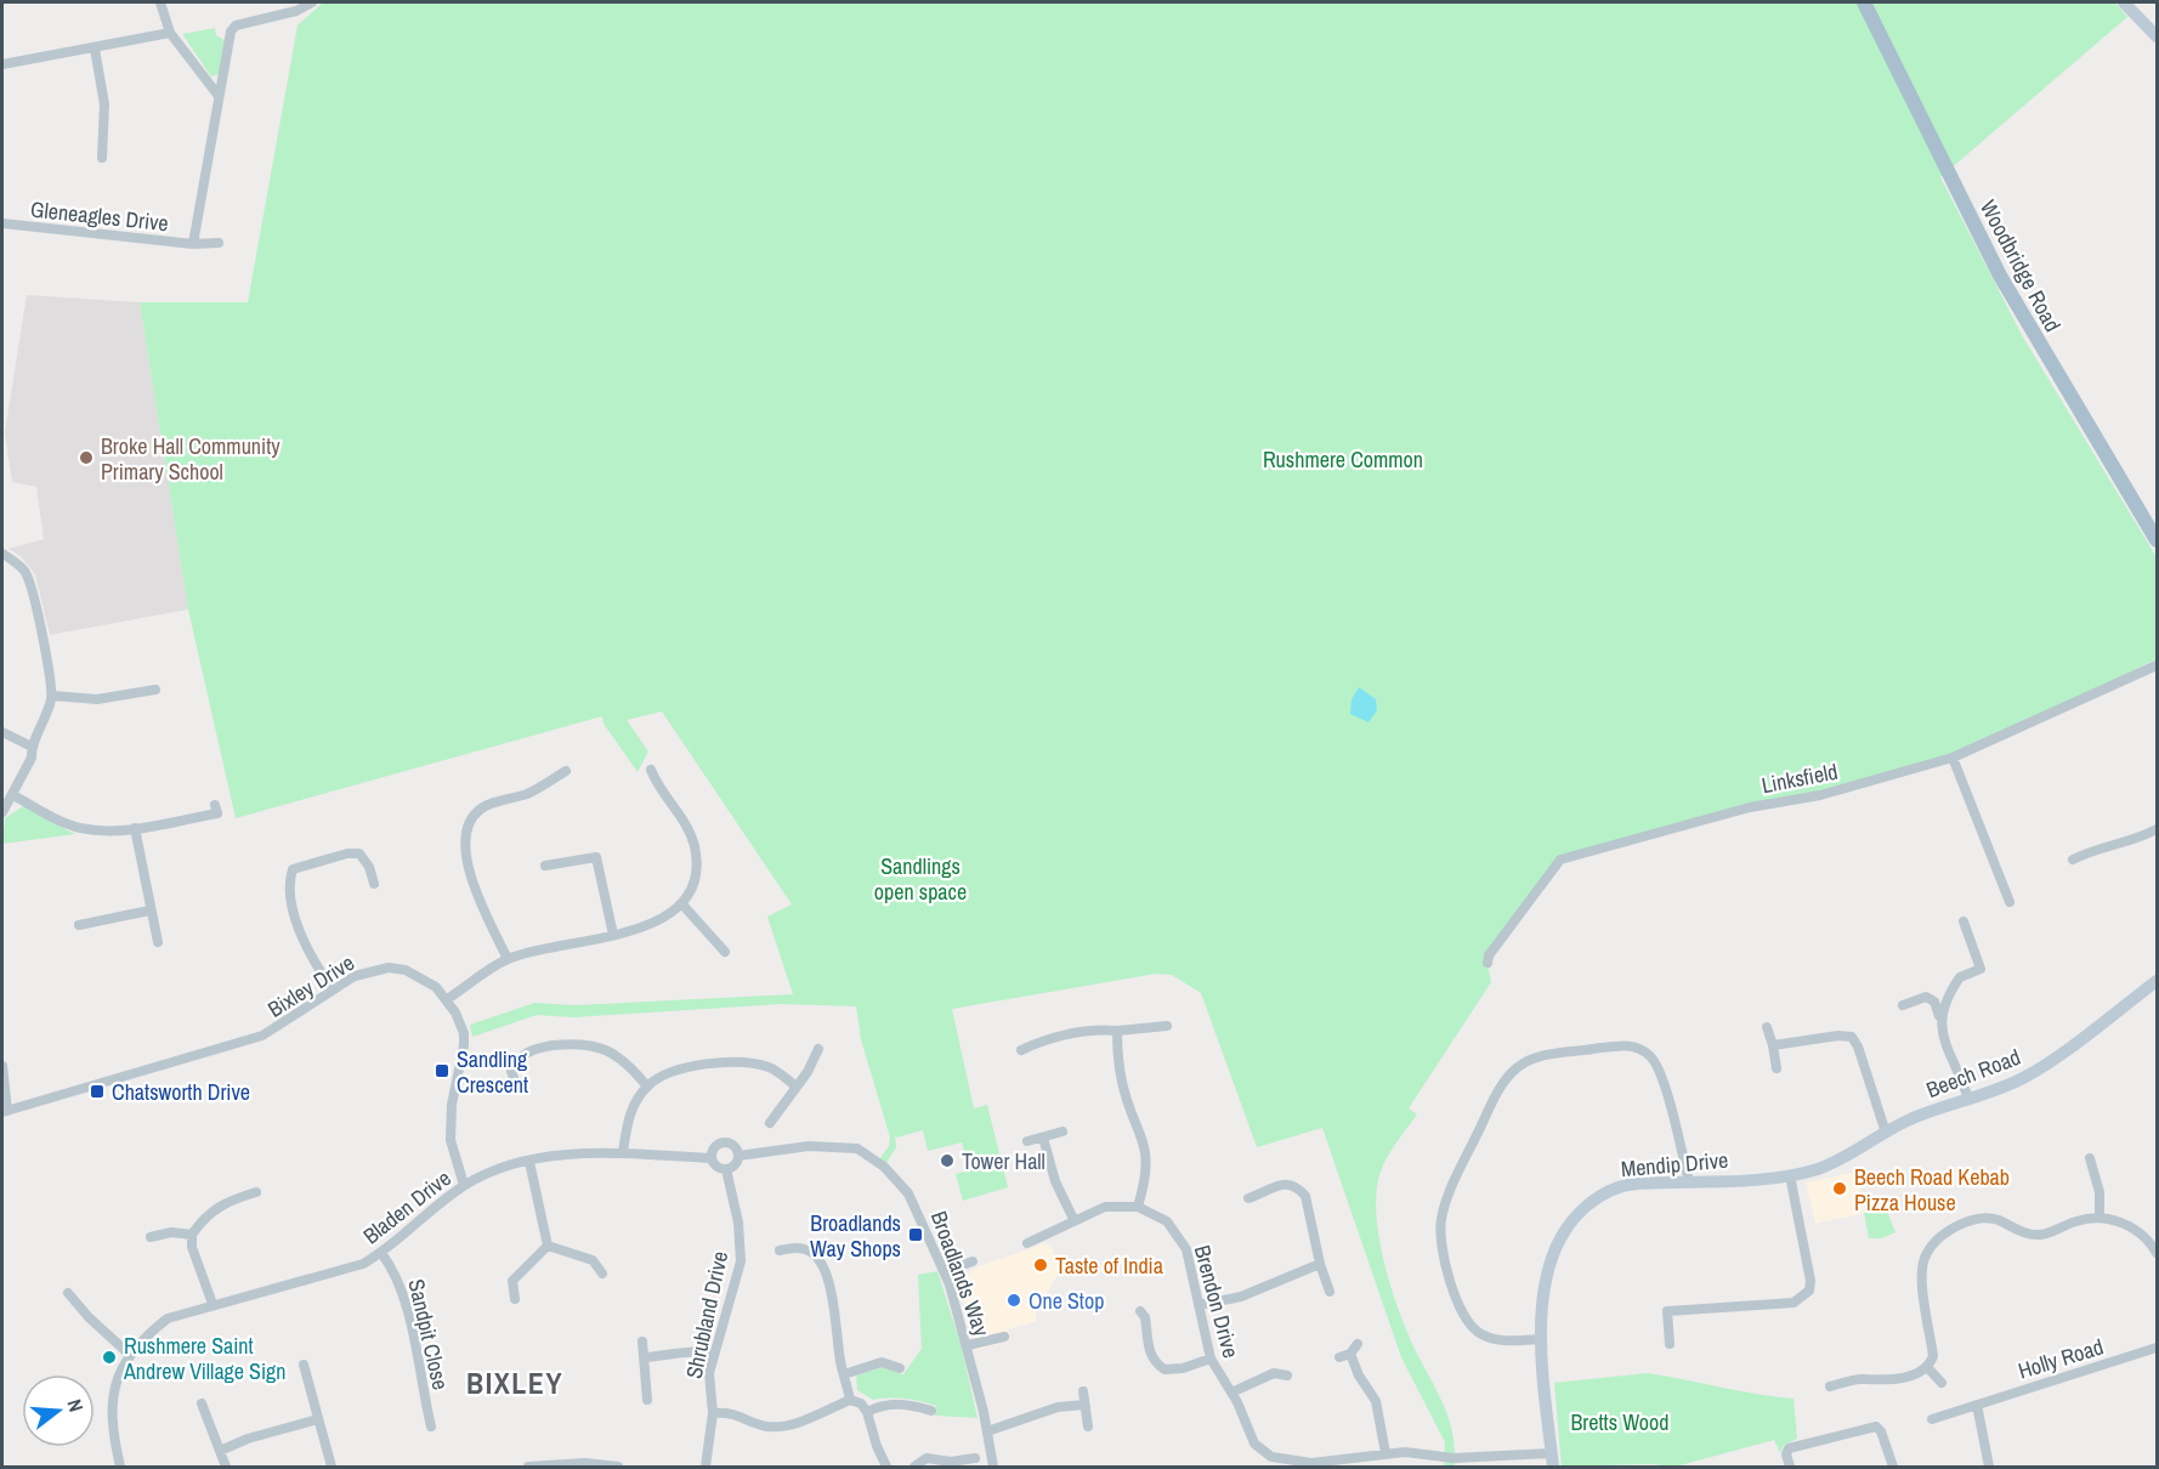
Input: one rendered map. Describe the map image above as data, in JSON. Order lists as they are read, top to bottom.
{
  "streets": {
    "main road": ["Woodbridge Road"],
    "street": [
      "Gleneagles Drive",
      "Linksfield",
      "Bixley Drive",
      "Beech Road",
      "Mendip Drive",
      "Bladen Drive",
      "Broadlands Way",
      "Brendon Drive",
      "Shrubland Drive",
      "Sandpit Close",
      "Holly Road"
    ]
  },
  "crossings": [
    ["Bixley Drive", "Bladen Drive"],
    ["Beech Road", "Mendip Drive"],
    ["Mendip Drive", "Brendon Drive"],
    ["Bladen Drive", "Broadlands Way"],
    ["Bladen Drive", "Shrubland Drive"],
    ["Bladen Drive", "Sandpit Close"],
    ["Broadlands Way", "Shrubland Drive"]
  ],
  "districts": ["BIXLEY"],
  "parks": ["Rushmere Common", "Sandlings open space", "Bretts Wood"],
  "places": {
    "other": [
      "Broke Hall Community Primary School",
      "Tower Hall",
      "Beech Road Kebab Pizza House",
      "Taste of India",
      "One Stop",
      "Rushmere Saint Andrew Village Sign"
    ],
    "transit": ["Sandling Crescent", "Chatsworth Drive", "Broadlands Way Shops"]
  },
  "north": "right"
}
